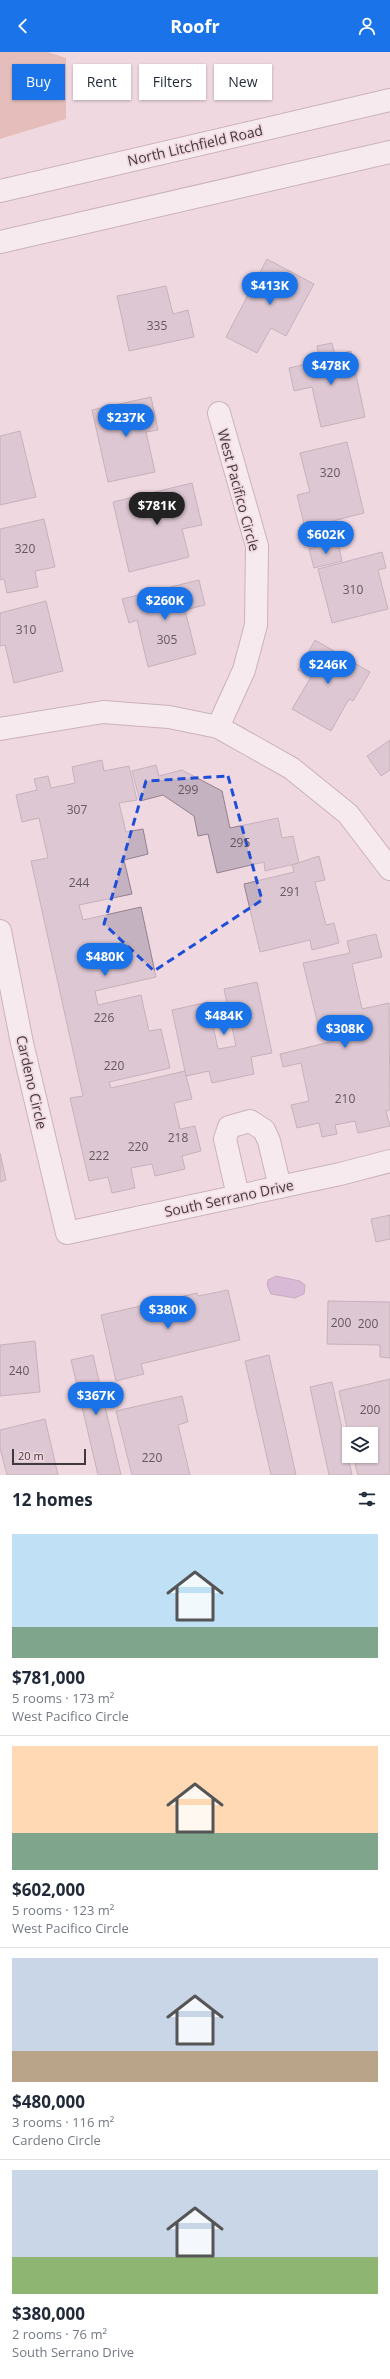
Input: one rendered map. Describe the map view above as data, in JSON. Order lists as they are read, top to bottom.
{
  "streets": {
    "street": [
      "North Litchfield Road",
      "West Pacifico Circle",
      "Cardeno Circle",
      "South Serrano Drive"
    ]
  },
  "crossings": [
    ["Cardeno Circle", "South Serrano Drive"]
  ],
  "house_numbers": [
    "335",
    "320",
    "320",
    "310",
    "310",
    "305",
    "299",
    "307",
    "295",
    "244",
    "291",
    "226",
    "220",
    "210",
    "218",
    "220",
    "222",
    "200",
    "200",
    "240",
    "200",
    "220"
  ],
  "scale_bar": "20 m",
  "page": {
    "header": "Roofr",
    "chip": [
      "Buy",
      "Rent",
      "Filters",
      "New"
    ],
    "price": [
      "$413K",
      "$478K",
      "$237K",
      "$781K",
      "$602K",
      "$260K",
      "$246K",
      "$480K",
      "$484K",
      "$308K",
      "$380K",
      "$367K"
    ],
    "scale": "20 m",
    "heading": "12 homes",
    "list": [
      {
        "name": "$781,000",
        "note": "5 rooms · 173 m² · West Pacifico Circle"
      },
      {
        "name": "$602,000",
        "note": "5 rooms · 123 m² · West Pacifico Circle"
      },
      {
        "name": "$480,000",
        "note": "3 rooms · 116 m² · Cardeno Circle"
      },
      {
        "name": "$380,000",
        "note": "2 rooms · 76 m² · South Serrano Drive"
      }
    ]
  }
}
